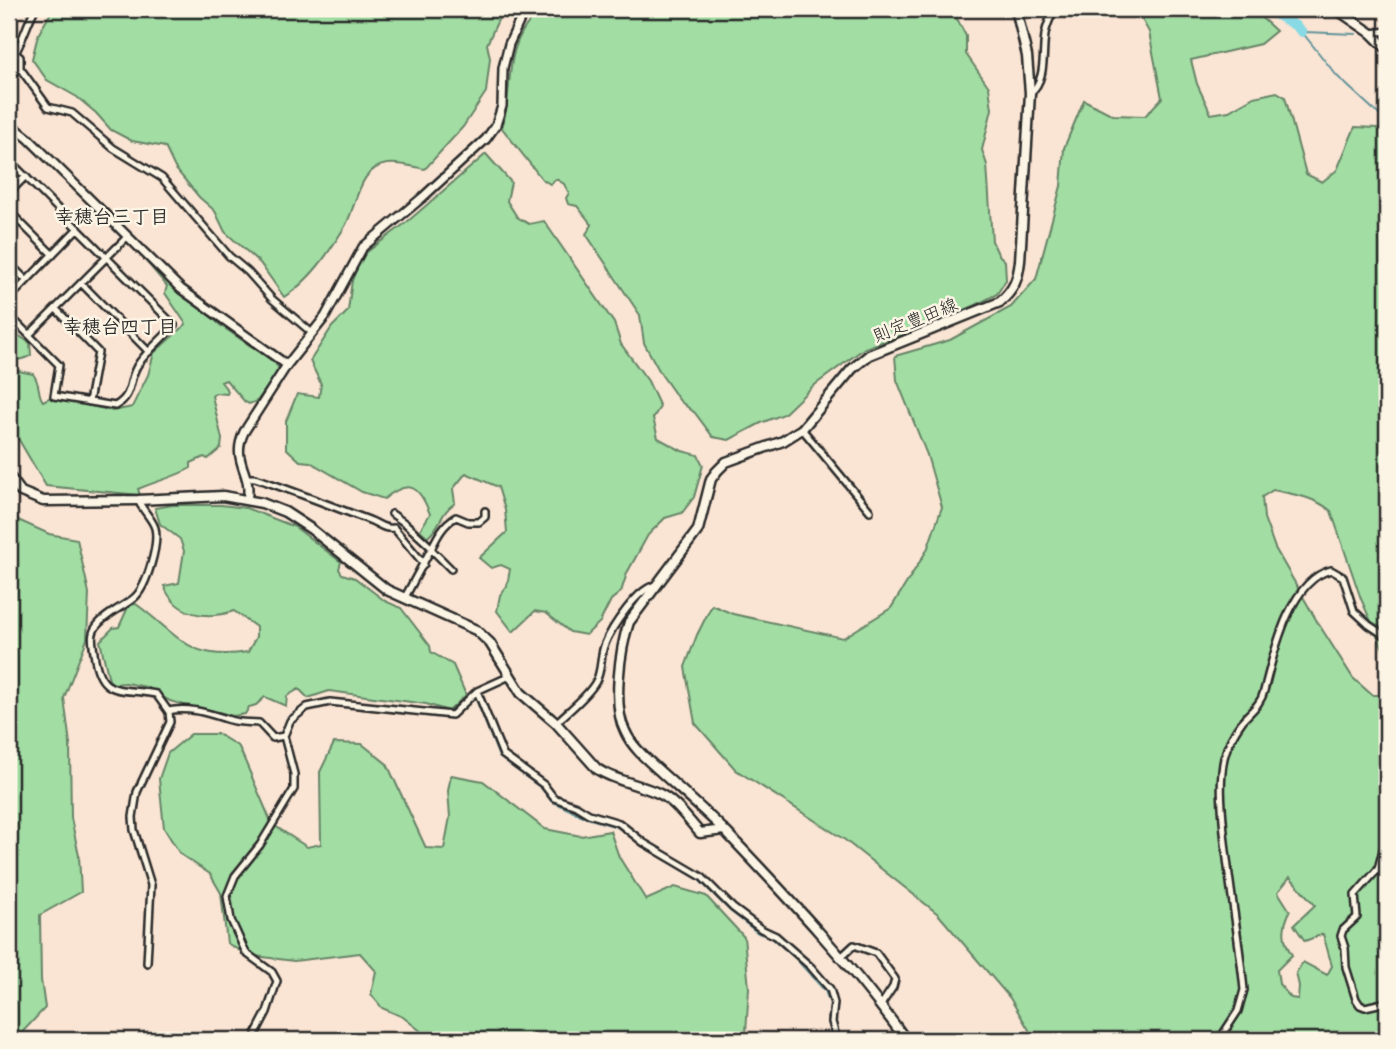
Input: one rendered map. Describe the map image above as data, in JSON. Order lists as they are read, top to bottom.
{
  "streets": {
    "main road": ["則定豊田線"]
  },
  "districts": ["幸穂台三丁目", "幸穂台四丁目"]
}
